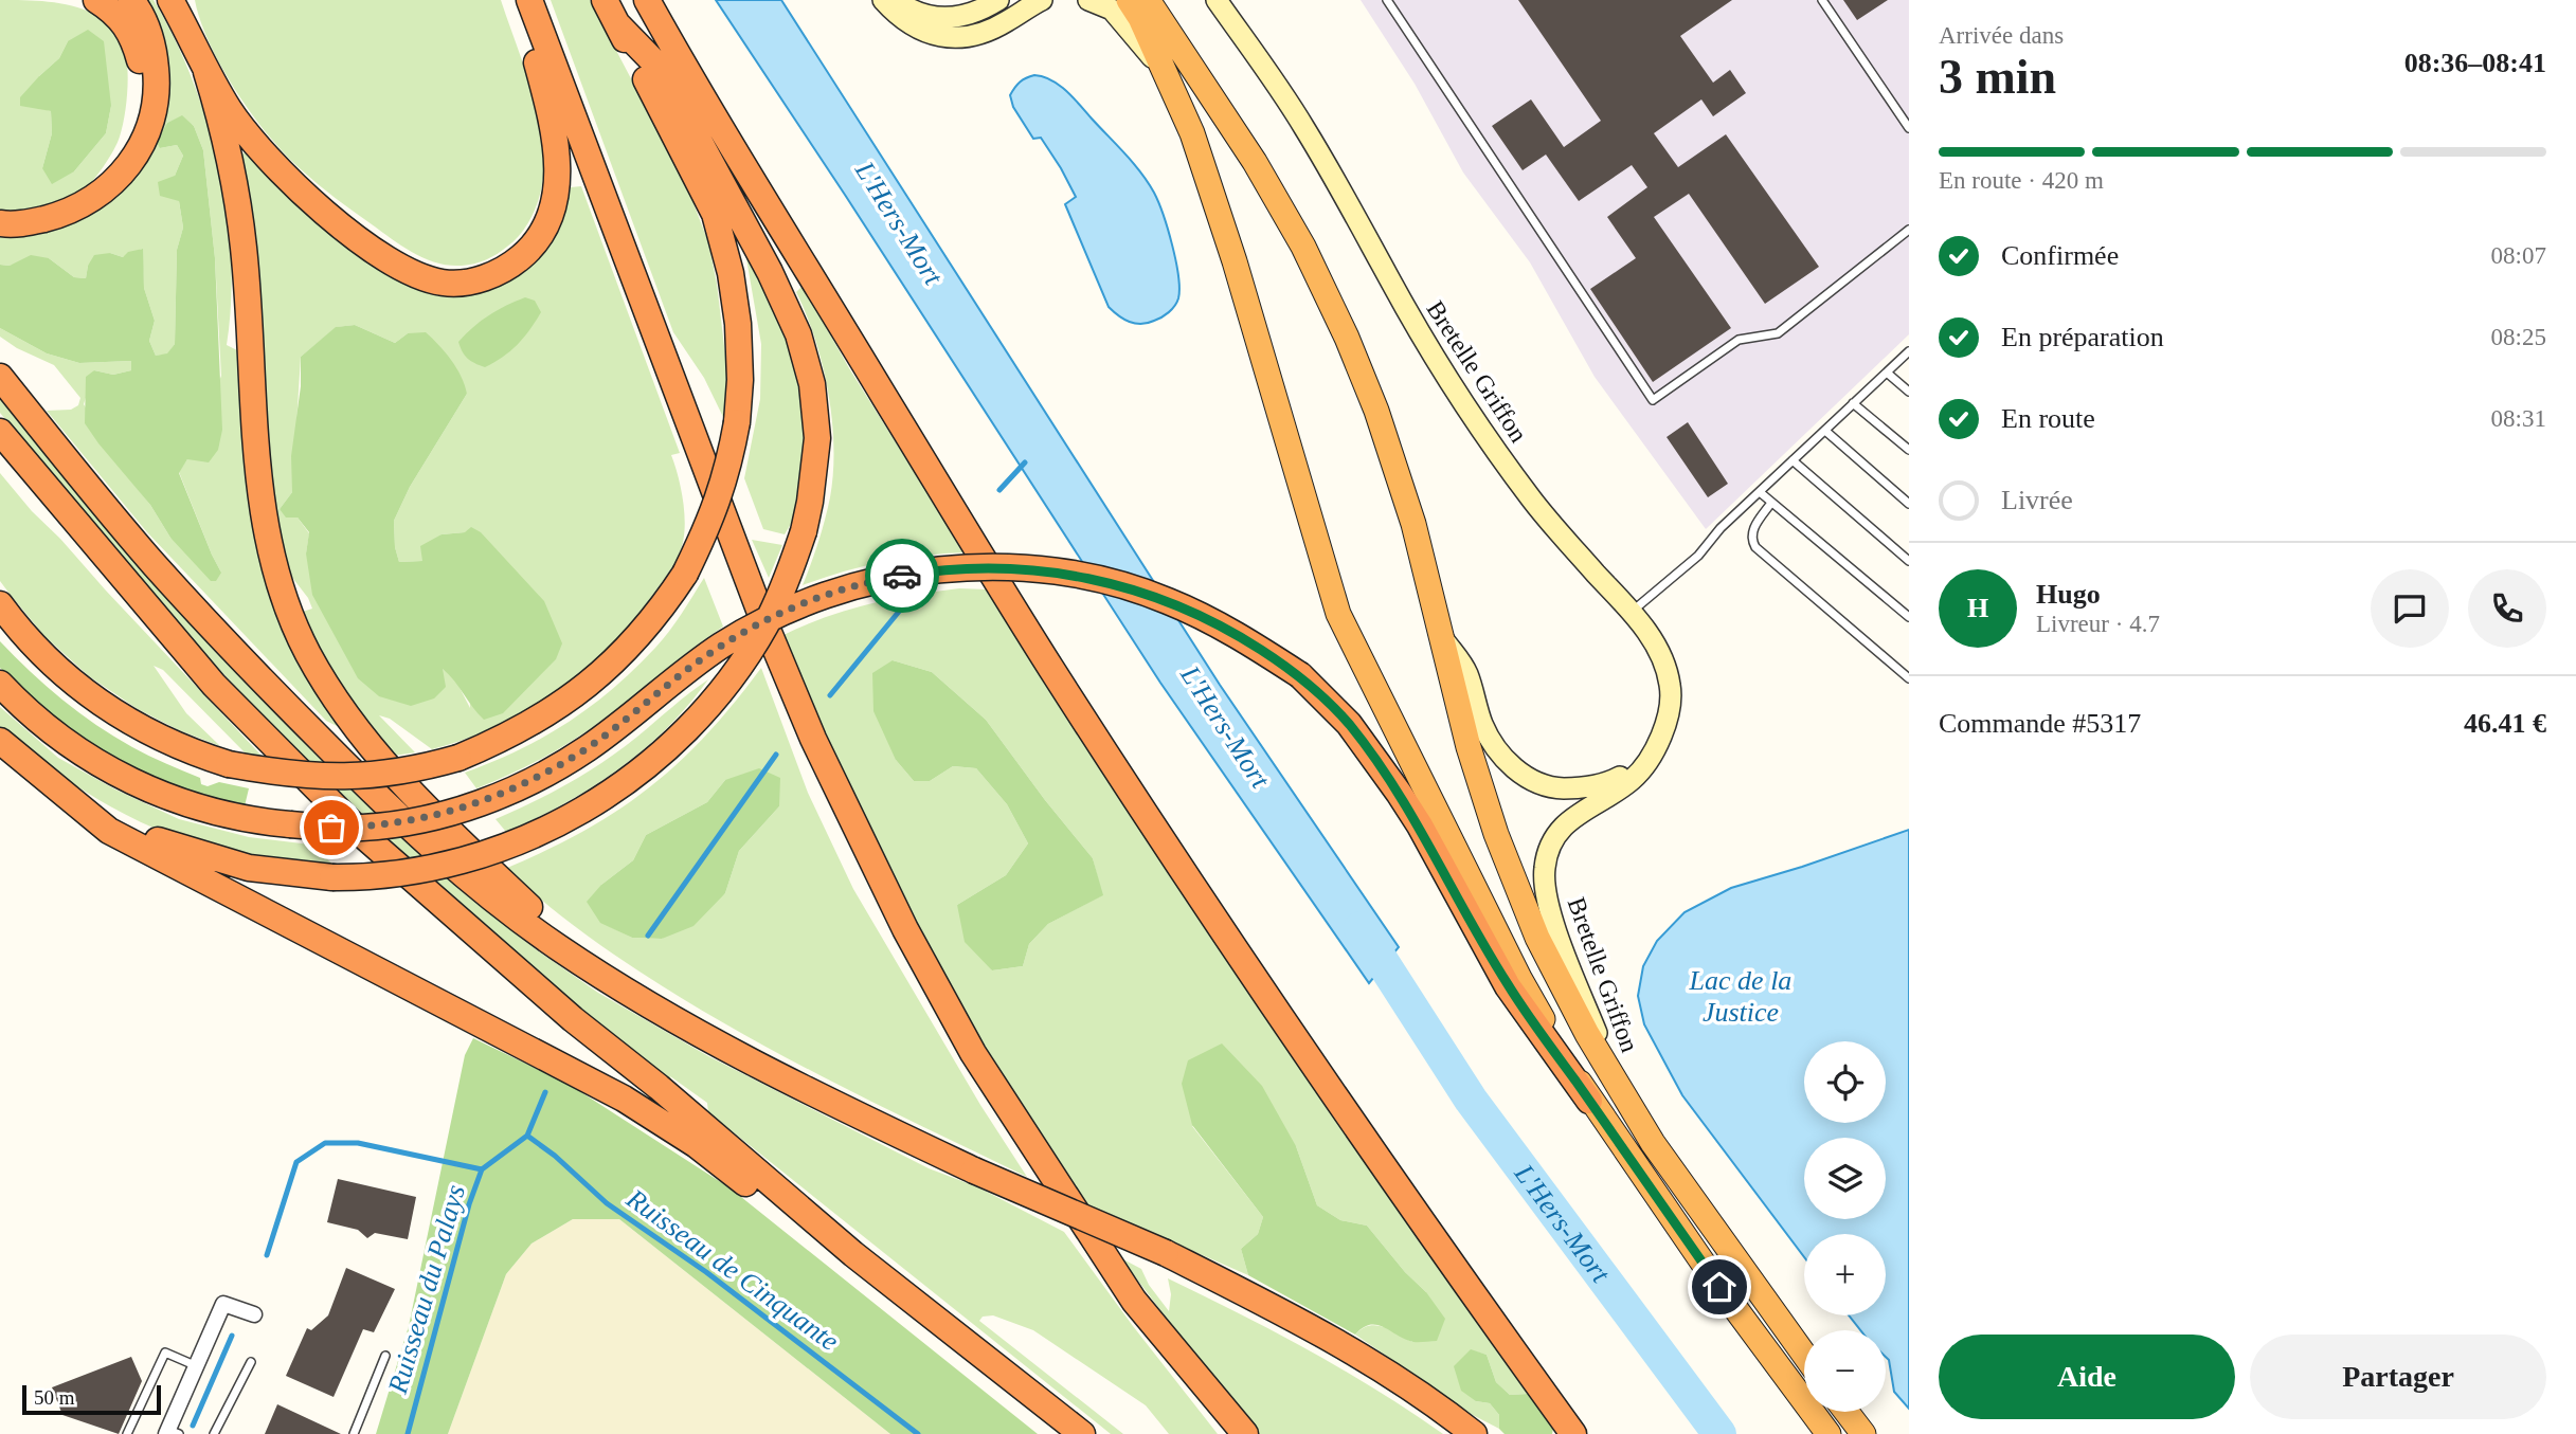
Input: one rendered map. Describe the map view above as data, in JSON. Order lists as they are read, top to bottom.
{
  "streets": {
    "main road": ["Bretelle Griffon"]
  },
  "water": [
    "L'Hers-Mort",
    "Lac de la Justice",
    "Ruisseau de Cinquante",
    "Ruisseau du Palays"
  ],
  "scale_bar": "50 m",
  "page": {
    "heading": ["3 min", "Arrivée dans", "08:36–08:41"],
    "panel": [
      "Hugo",
      "Livreur · 4.7",
      "Commande #5317",
      "46.41 €"
    ],
    "bar": "En route · 420 m",
    "list": [
      ["Confirmée", "08:07"],
      ["En préparation", "08:25"],
      ["En route", "08:31"],
      "Livrée"
    ],
    "round": "H",
    "map_buttons": ["+", "−"],
    "buttons": ["Aide", "Partager"],
    "scale": "50 m"
  }
}
